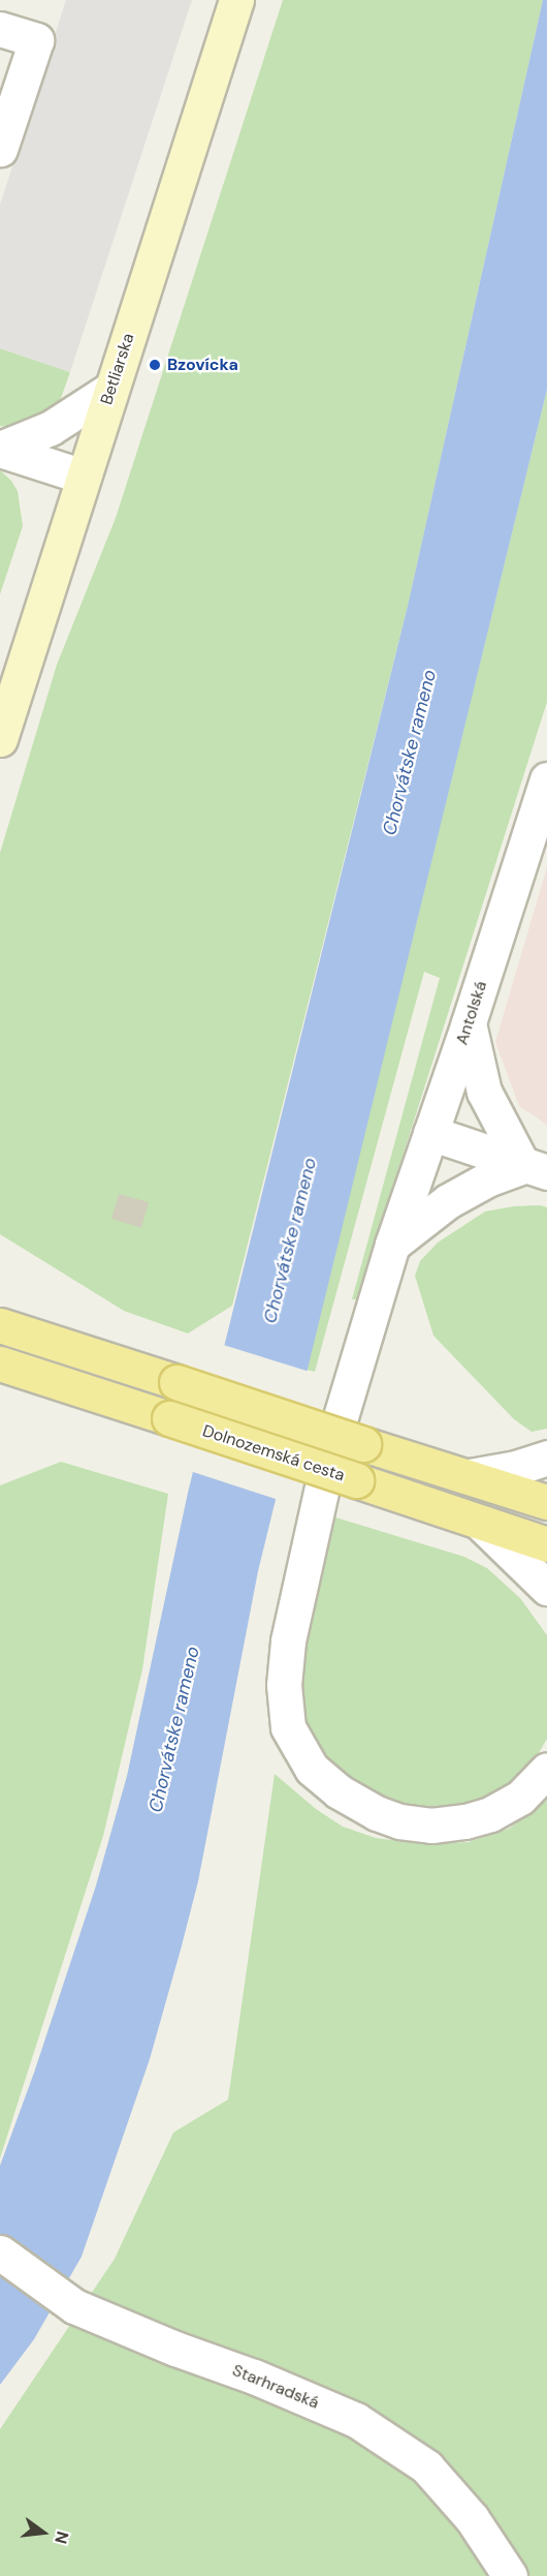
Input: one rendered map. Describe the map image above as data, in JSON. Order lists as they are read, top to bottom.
{
  "streets": {
    "main road": ["Dolnozemská cesta"],
    "street": ["Betliarska", "Antolská", "Starhradská"]
  },
  "water": ["Chorvátske rameno"],
  "places": ["Bzovícka"],
  "north": "right"
}
